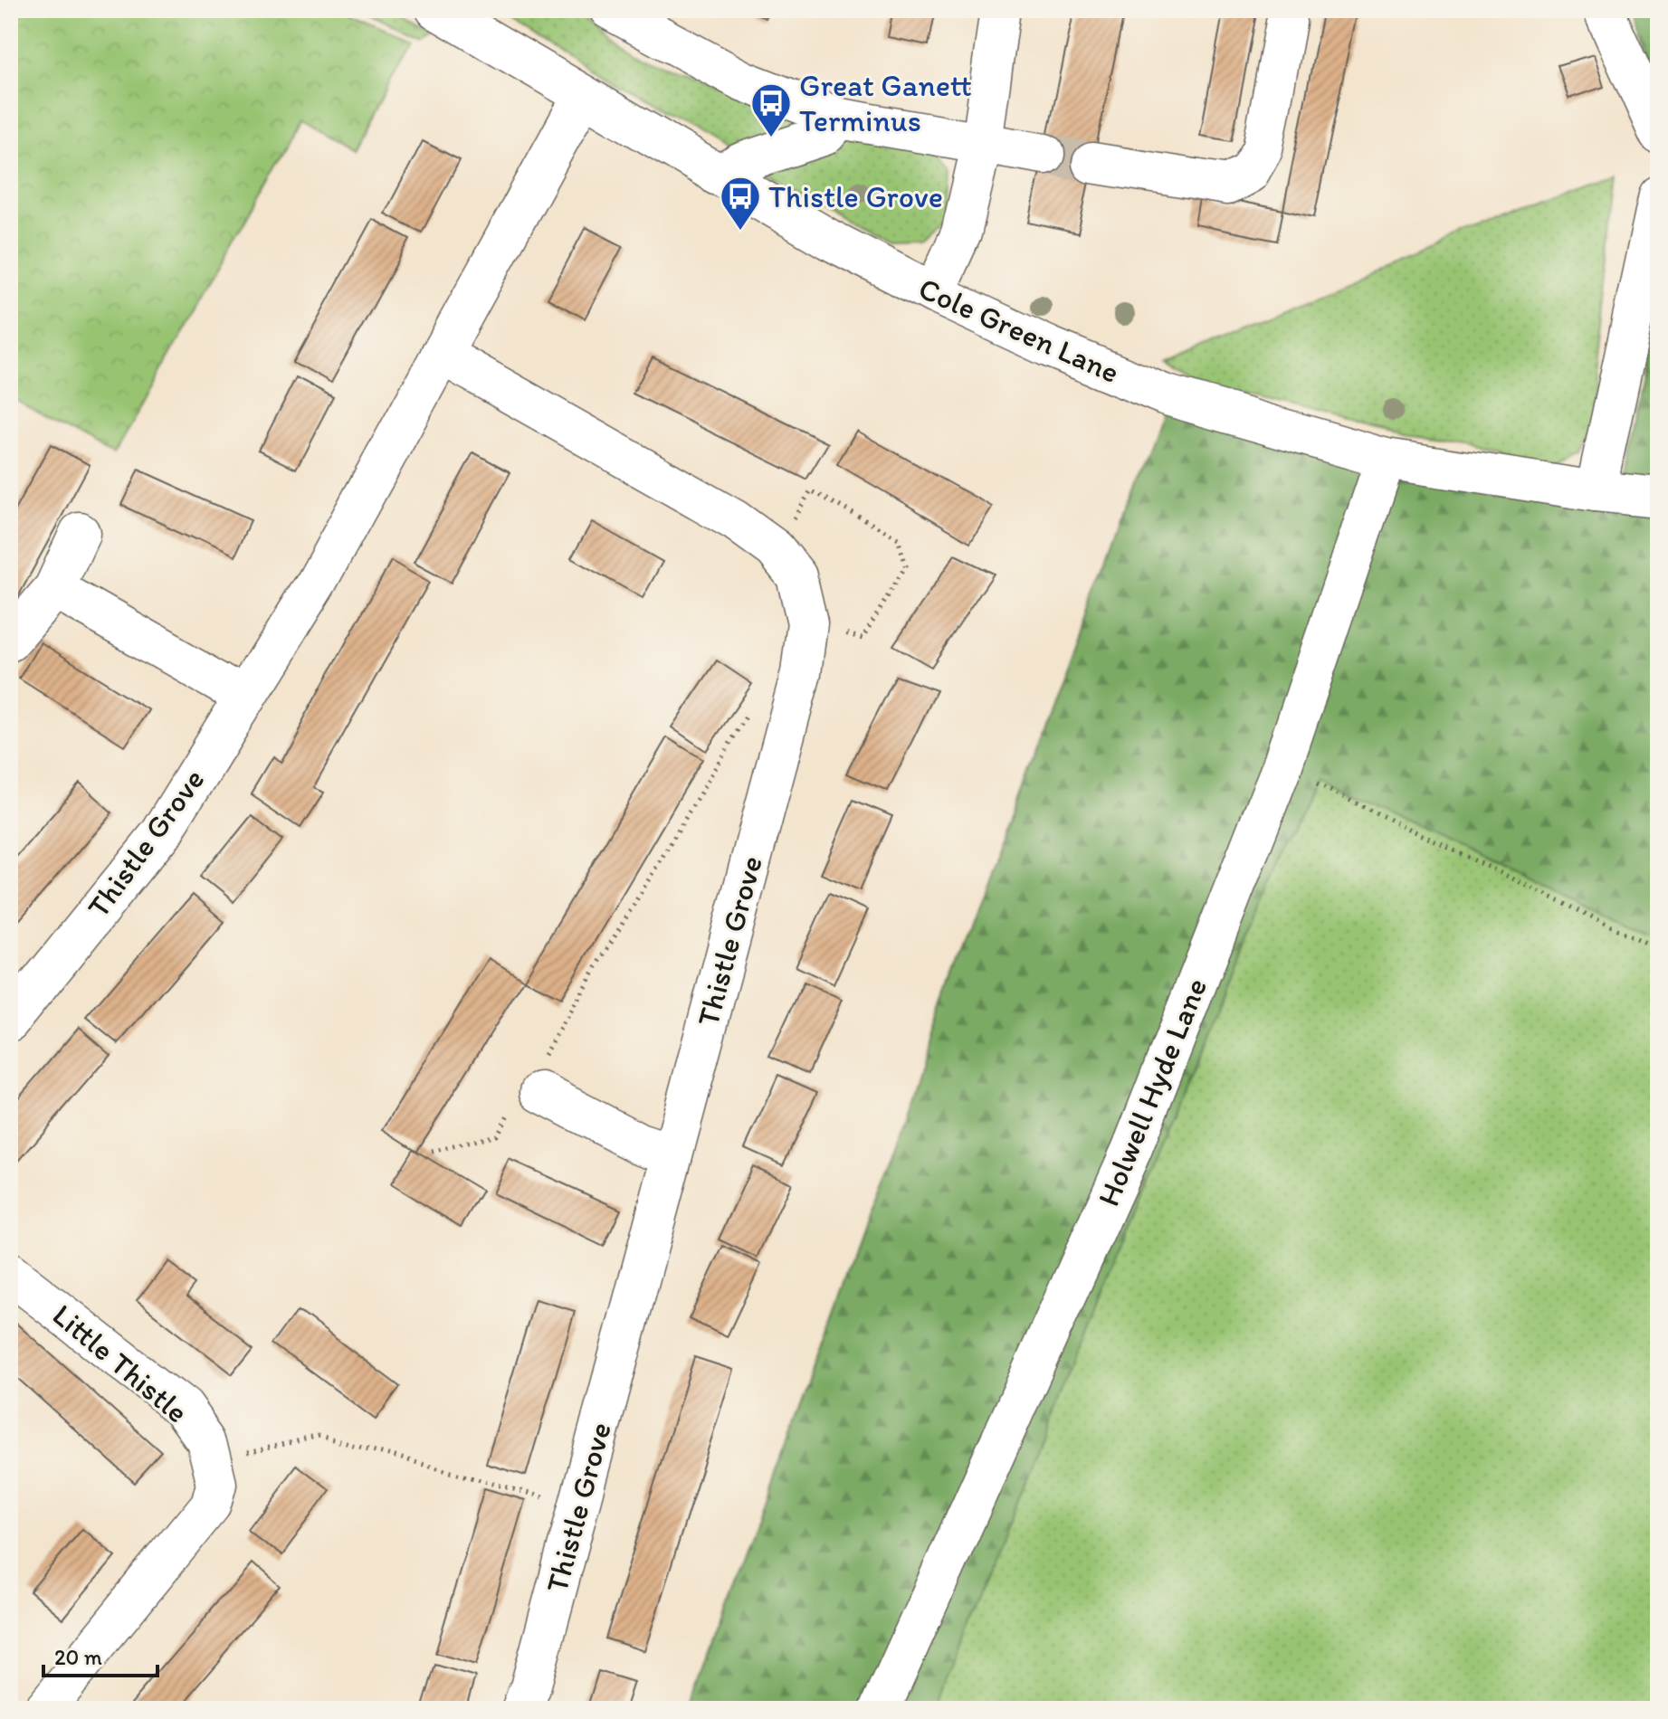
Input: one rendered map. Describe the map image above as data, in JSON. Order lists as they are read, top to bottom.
{
  "streets": {
    "street": [
      "Cole Green Lane",
      "Thistle Grove",
      "Holwell Hyde Lane",
      "Little Thistle"
    ]
  },
  "crossings": [
    ["Cole Green Lane", "Thistle Grove"],
    ["Cole Green Lane", "Holwell Hyde Lane"]
  ],
  "places": {
    "bus stop": ["Great Ganett Terminus", "Thistle Grove"]
  },
  "scale_bar": "20 m"
}
